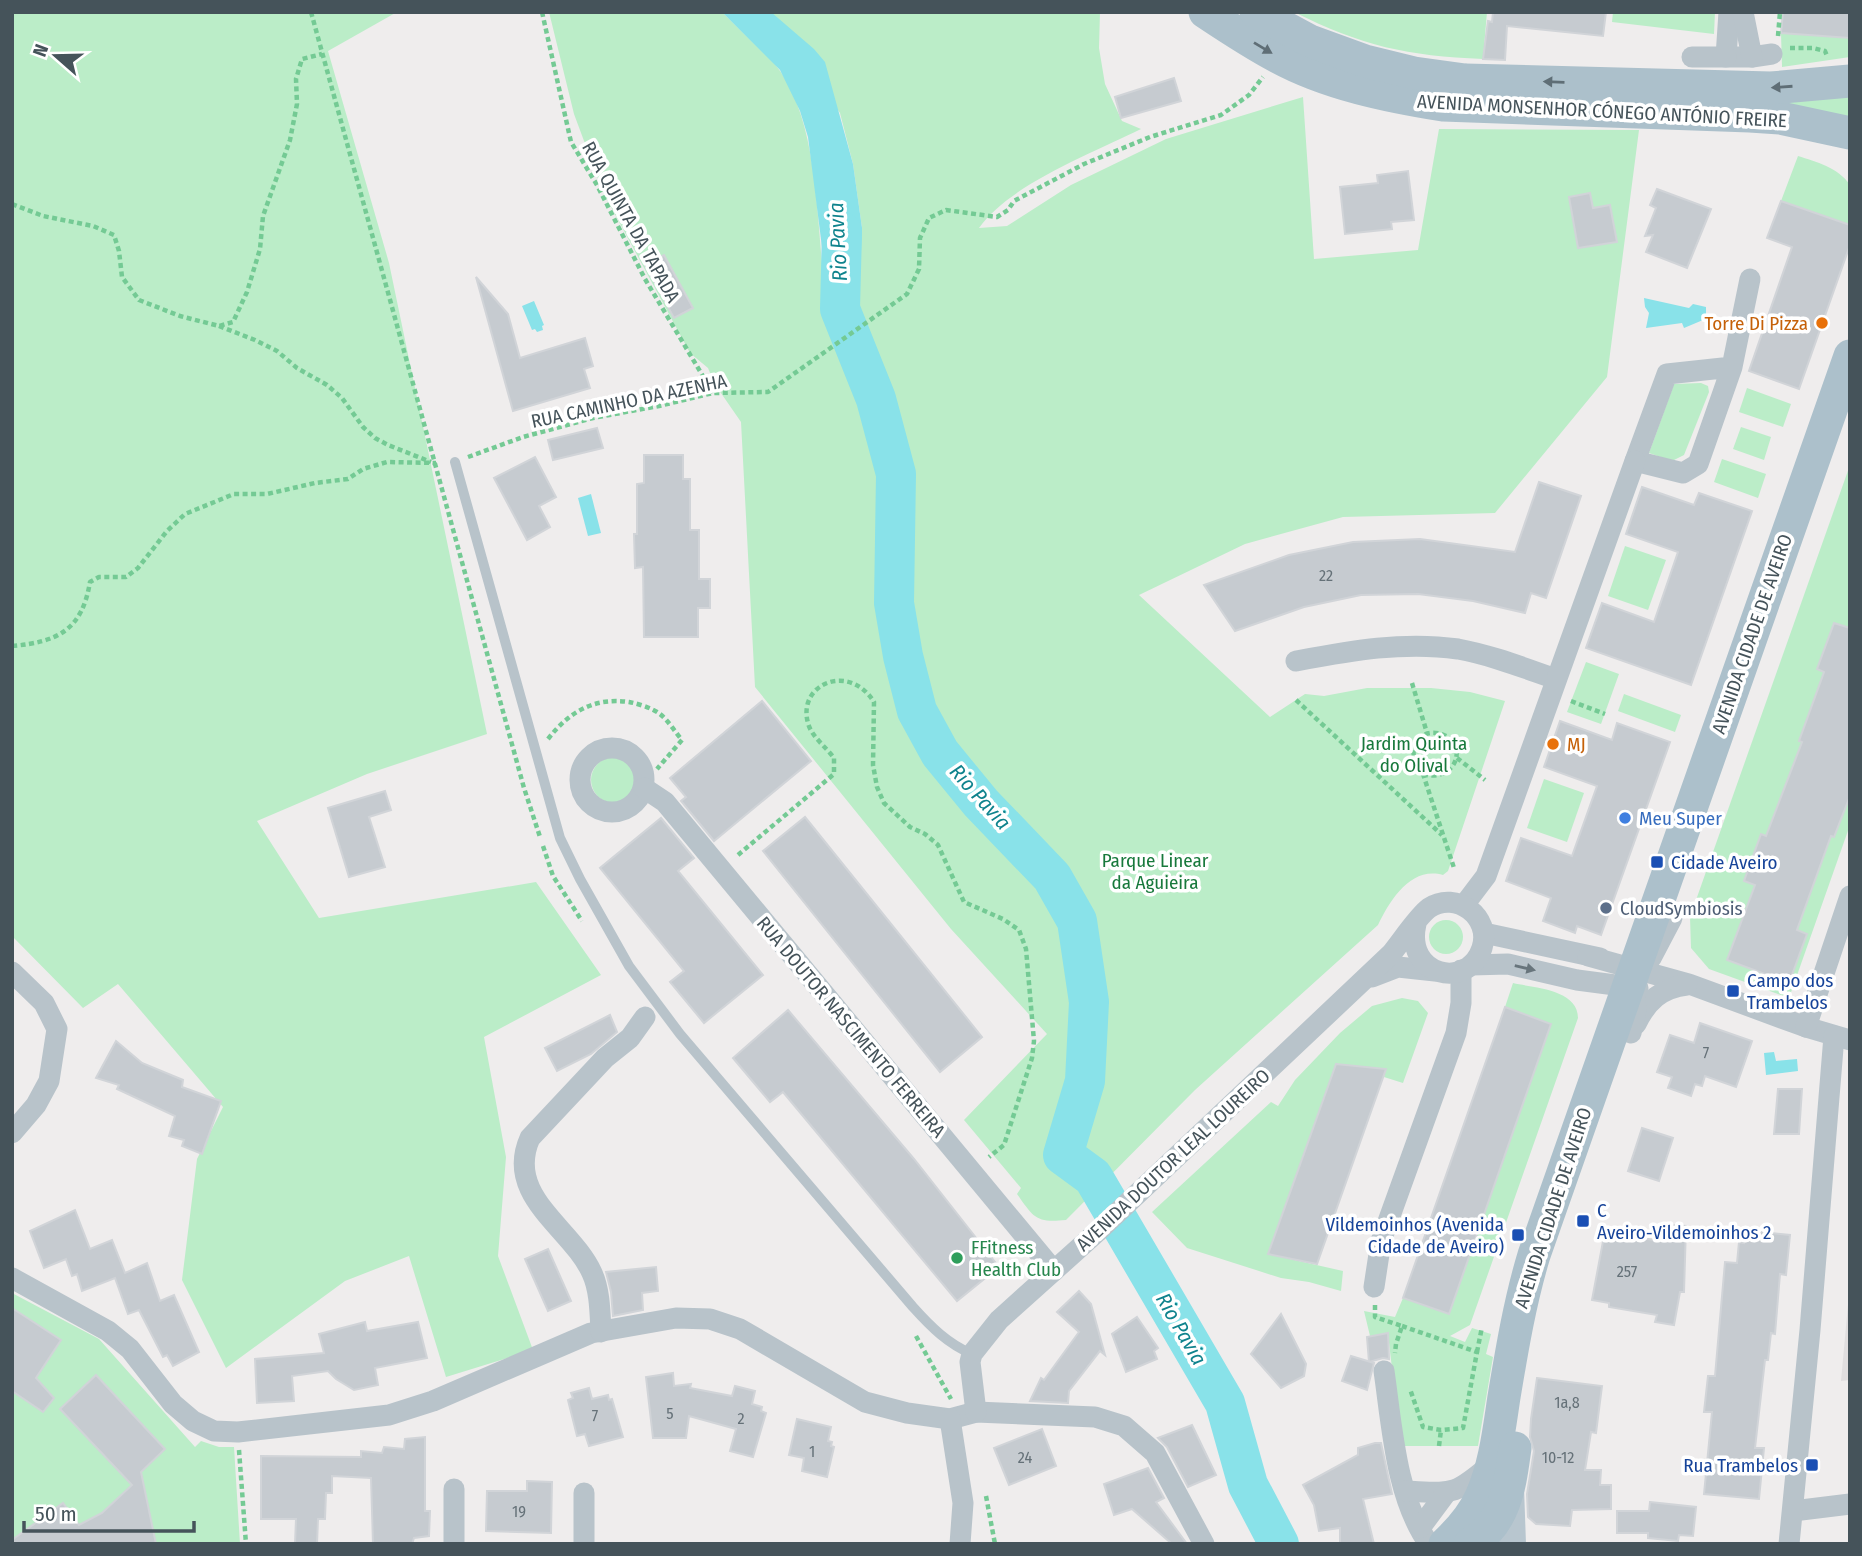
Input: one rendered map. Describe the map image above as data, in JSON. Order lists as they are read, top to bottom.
{
  "streets": {
    "main road": ["AVENIDA MONSENHOR CÓNEGO ANTÓNIO FREIRE", "AVENIDA CIDADE DE AVEIRO"],
    "street": ["RUA DOUTOR NASCIMENTO FERREIRA", "AVENIDA DOUTOR LEAL LOUREIRO"],
    "path": ["RUA QUINTA DA TAPADA", "RUA CAMINHO DA AZENHA"]
  },
  "crossings": [
    ["AVENIDA MONSENHOR CÓNEGO ANTÓNIO FREIRE", "RUA CAMINHO DA AZENHA"],
    ["RUA QUINTA DA TAPADA", "RUA CAMINHO DA AZENHA"],
    ["RUA DOUTOR NASCIMENTO FERREIRA", "AVENIDA DOUTOR LEAL LOUREIRO"]
  ],
  "water": ["Rio Pavia"],
  "parks": ["Jardim Quinta do Olival", "Parque Linear da Aguieira"],
  "places": {
    "other": [
      "Torre Di Pizza",
      "MJ",
      "Meu Super",
      "CloudSymbiosis",
      "FFitness Health Club"
    ],
    "transit": [
      "Cidade Aveiro",
      "Campo dos Trambelos",
      "C Aveiro-Vildemoinhos 2",
      "Vildemoinhos (Avenida Cidade de Aveiro)",
      "Rua Trambelos"
    ]
  },
  "house_numbers": [
    "22",
    "7",
    "257",
    "1a,8",
    "5",
    "7",
    "2",
    "1",
    "24",
    "10-12",
    "19"
  ],
  "scale_bar": "50 m",
  "north": "left"
}
